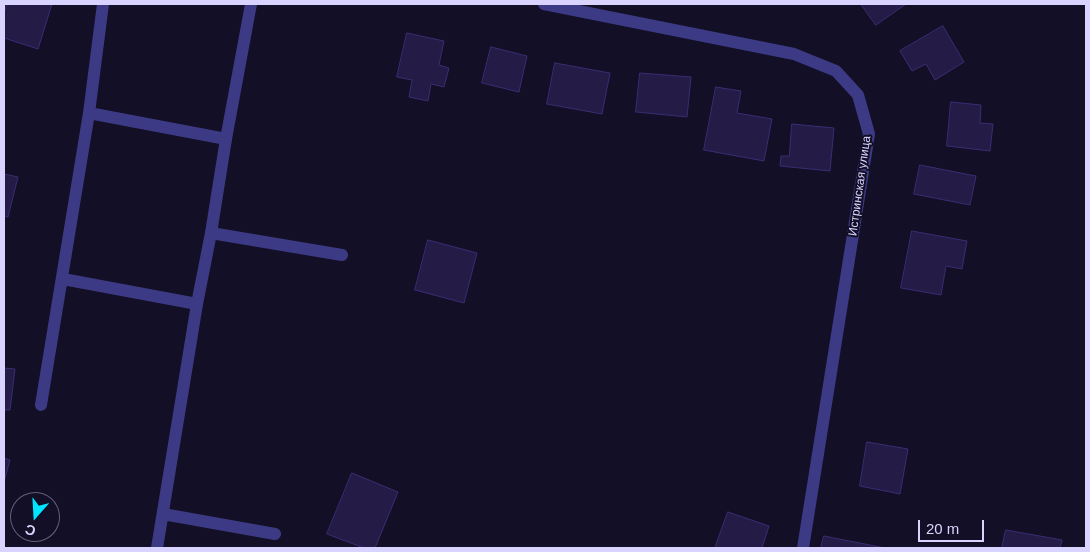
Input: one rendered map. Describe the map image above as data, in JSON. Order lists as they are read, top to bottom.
{
  "streets": {
    "street": ["Истринская улица"]
  },
  "scale_bar": "20 m",
  "north": "bottom"
}
